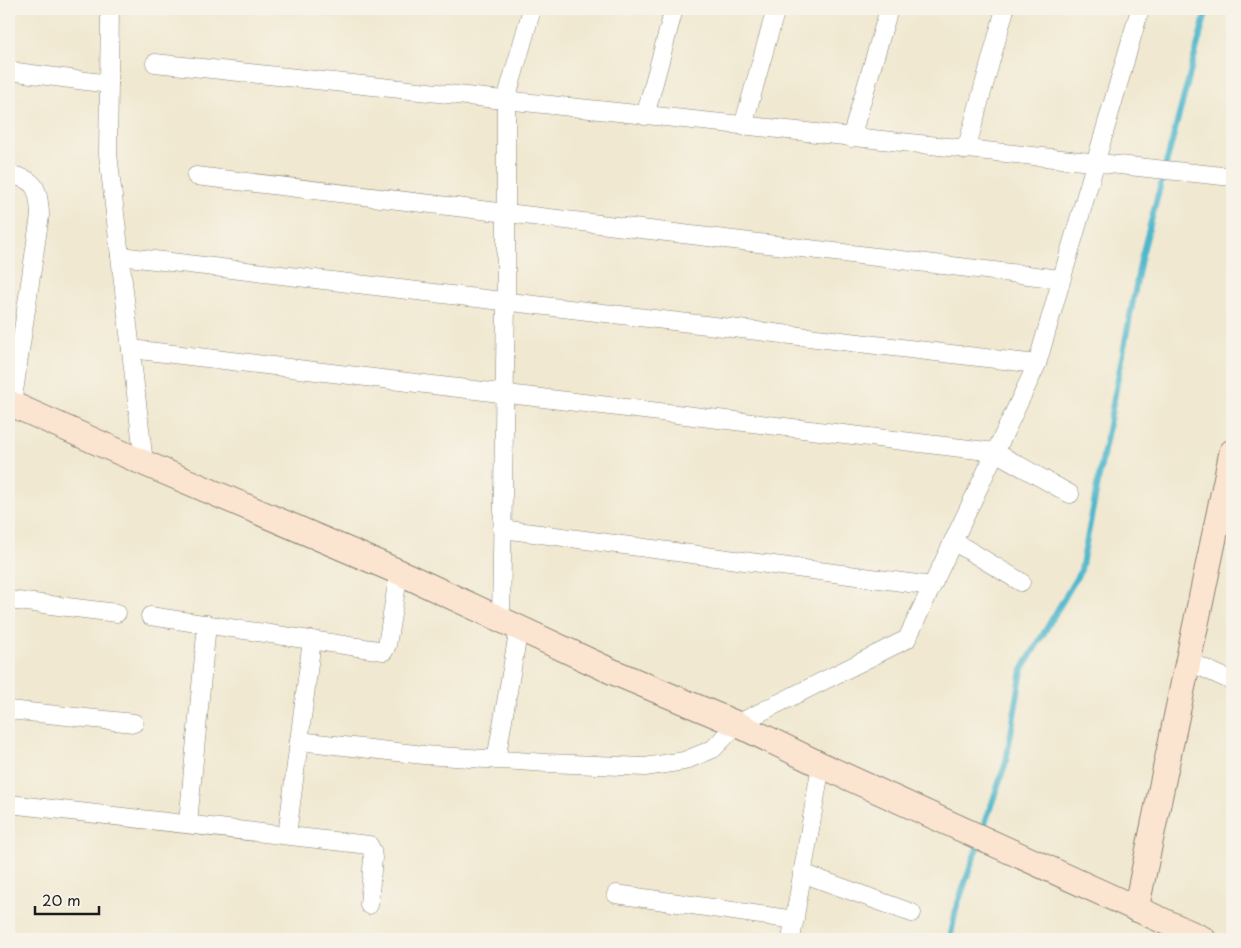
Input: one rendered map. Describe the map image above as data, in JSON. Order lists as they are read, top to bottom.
{
  "scale_bar": "20 m"
}
